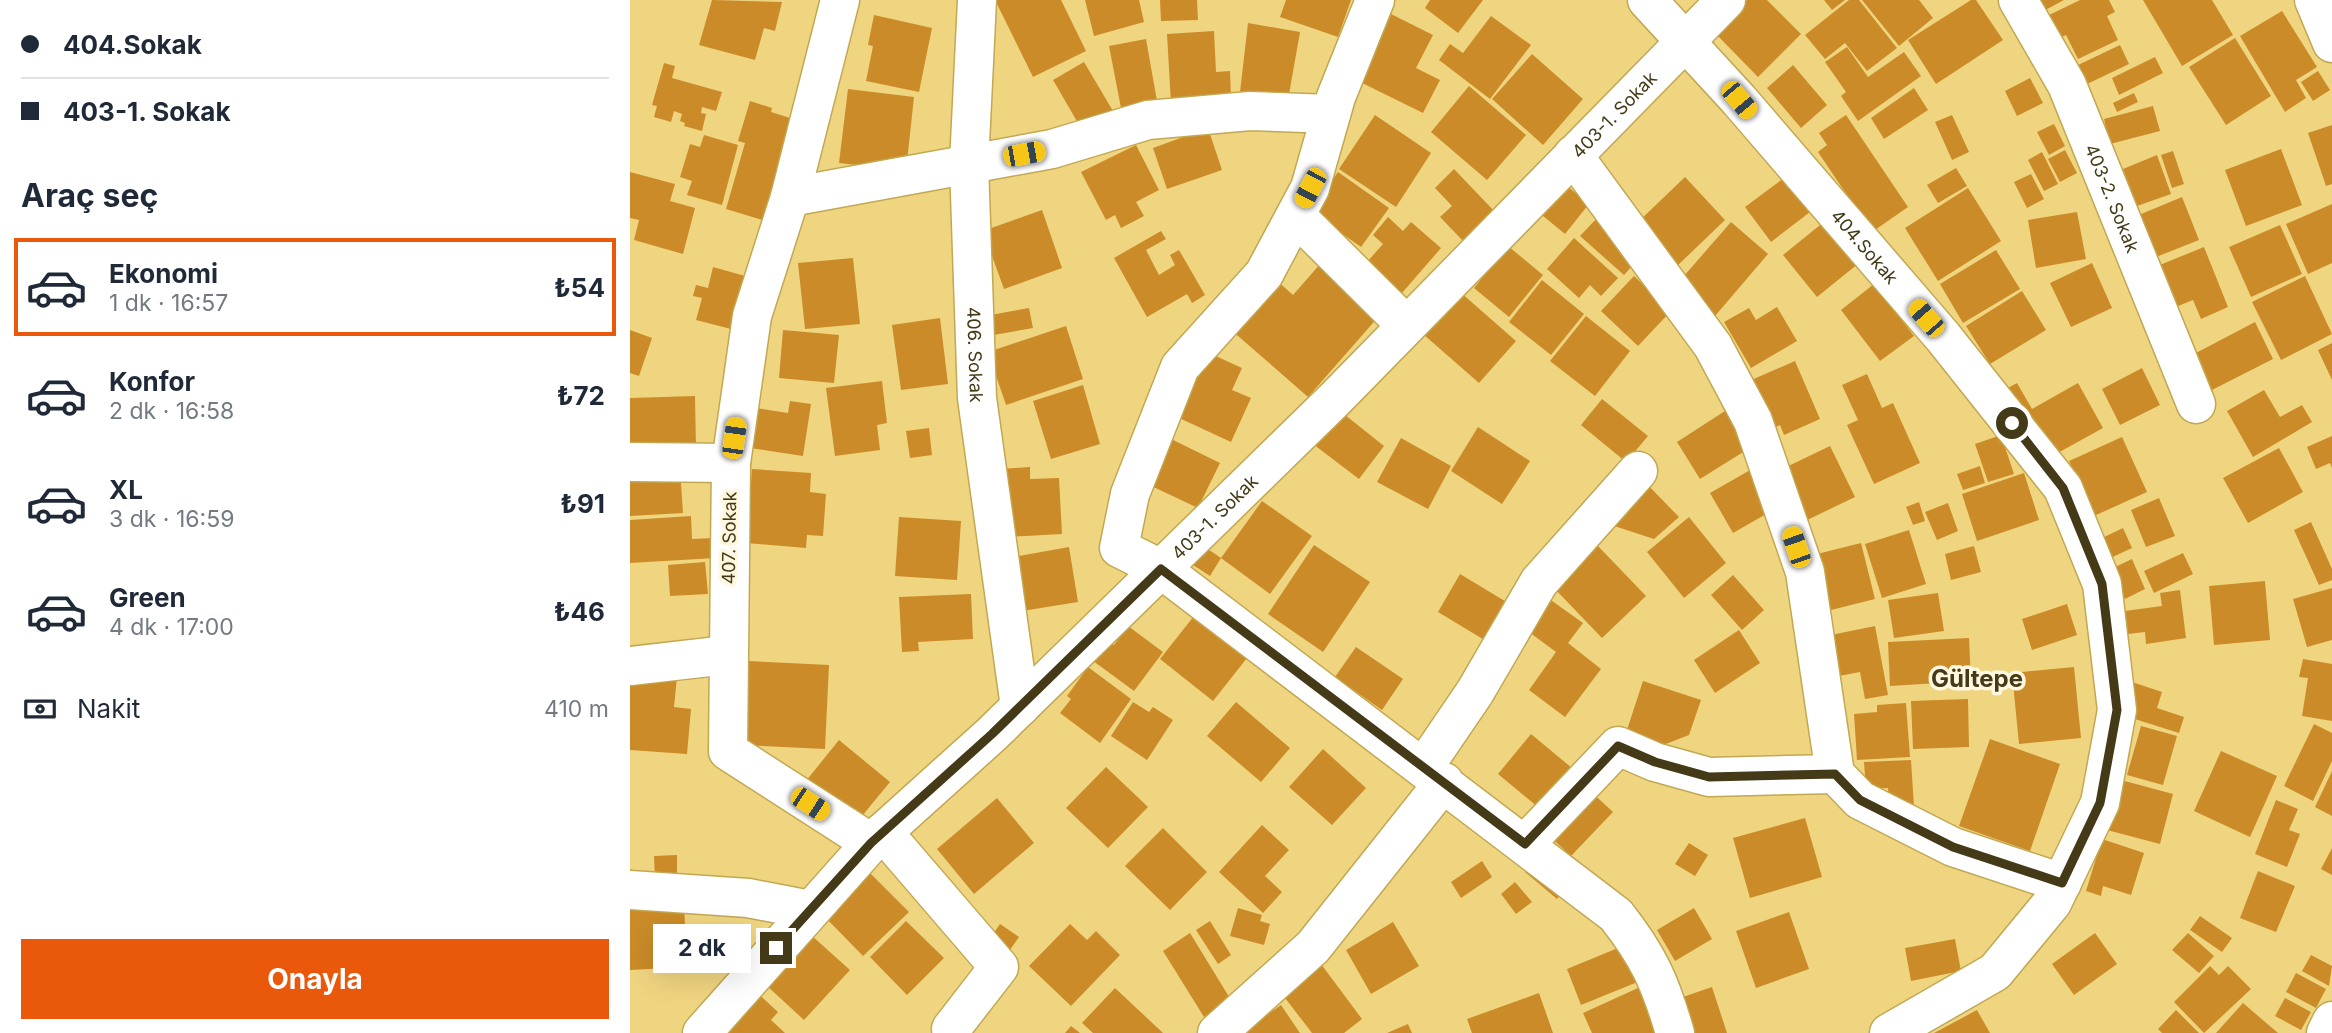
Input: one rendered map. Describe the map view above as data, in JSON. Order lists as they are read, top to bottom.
{
  "streets": {
    "street": [
      "403-1. Sokak",
      "403-2. Sokak",
      "404.Sokak",
      "406. Sokak",
      "407. Sokak"
    ]
  },
  "crossings": [
    ["403-1. Sokak", "404.Sokak"],
    ["403-1. Sokak", "406. Sokak"],
    ["403-1. Sokak", "407. Sokak"]
  ],
  "districts": ["Gültepe"],
  "page": {
    "banner": ["404.Sokak", "403-1. Sokak"],
    "heading": "Araç seç",
    "list": [
      {
        "name": "Ekonomi",
        "note": "1 dk · 16:57",
        "value": "₺54"
      },
      {
        "name": "Konfor",
        "note": "2 dk · 16:58",
        "value": "₺72"
      },
      {
        "name": "XL",
        "note": "3 dk · 16:59",
        "value": "₺91"
      },
      {
        "name": "Green",
        "note": "4 dk · 17:00",
        "value": "₺46"
      }
    ],
    "pay": ["Nakit", "410 m"],
    "bubble": "2 dk",
    "buttons": "Onayla"
  }
}
